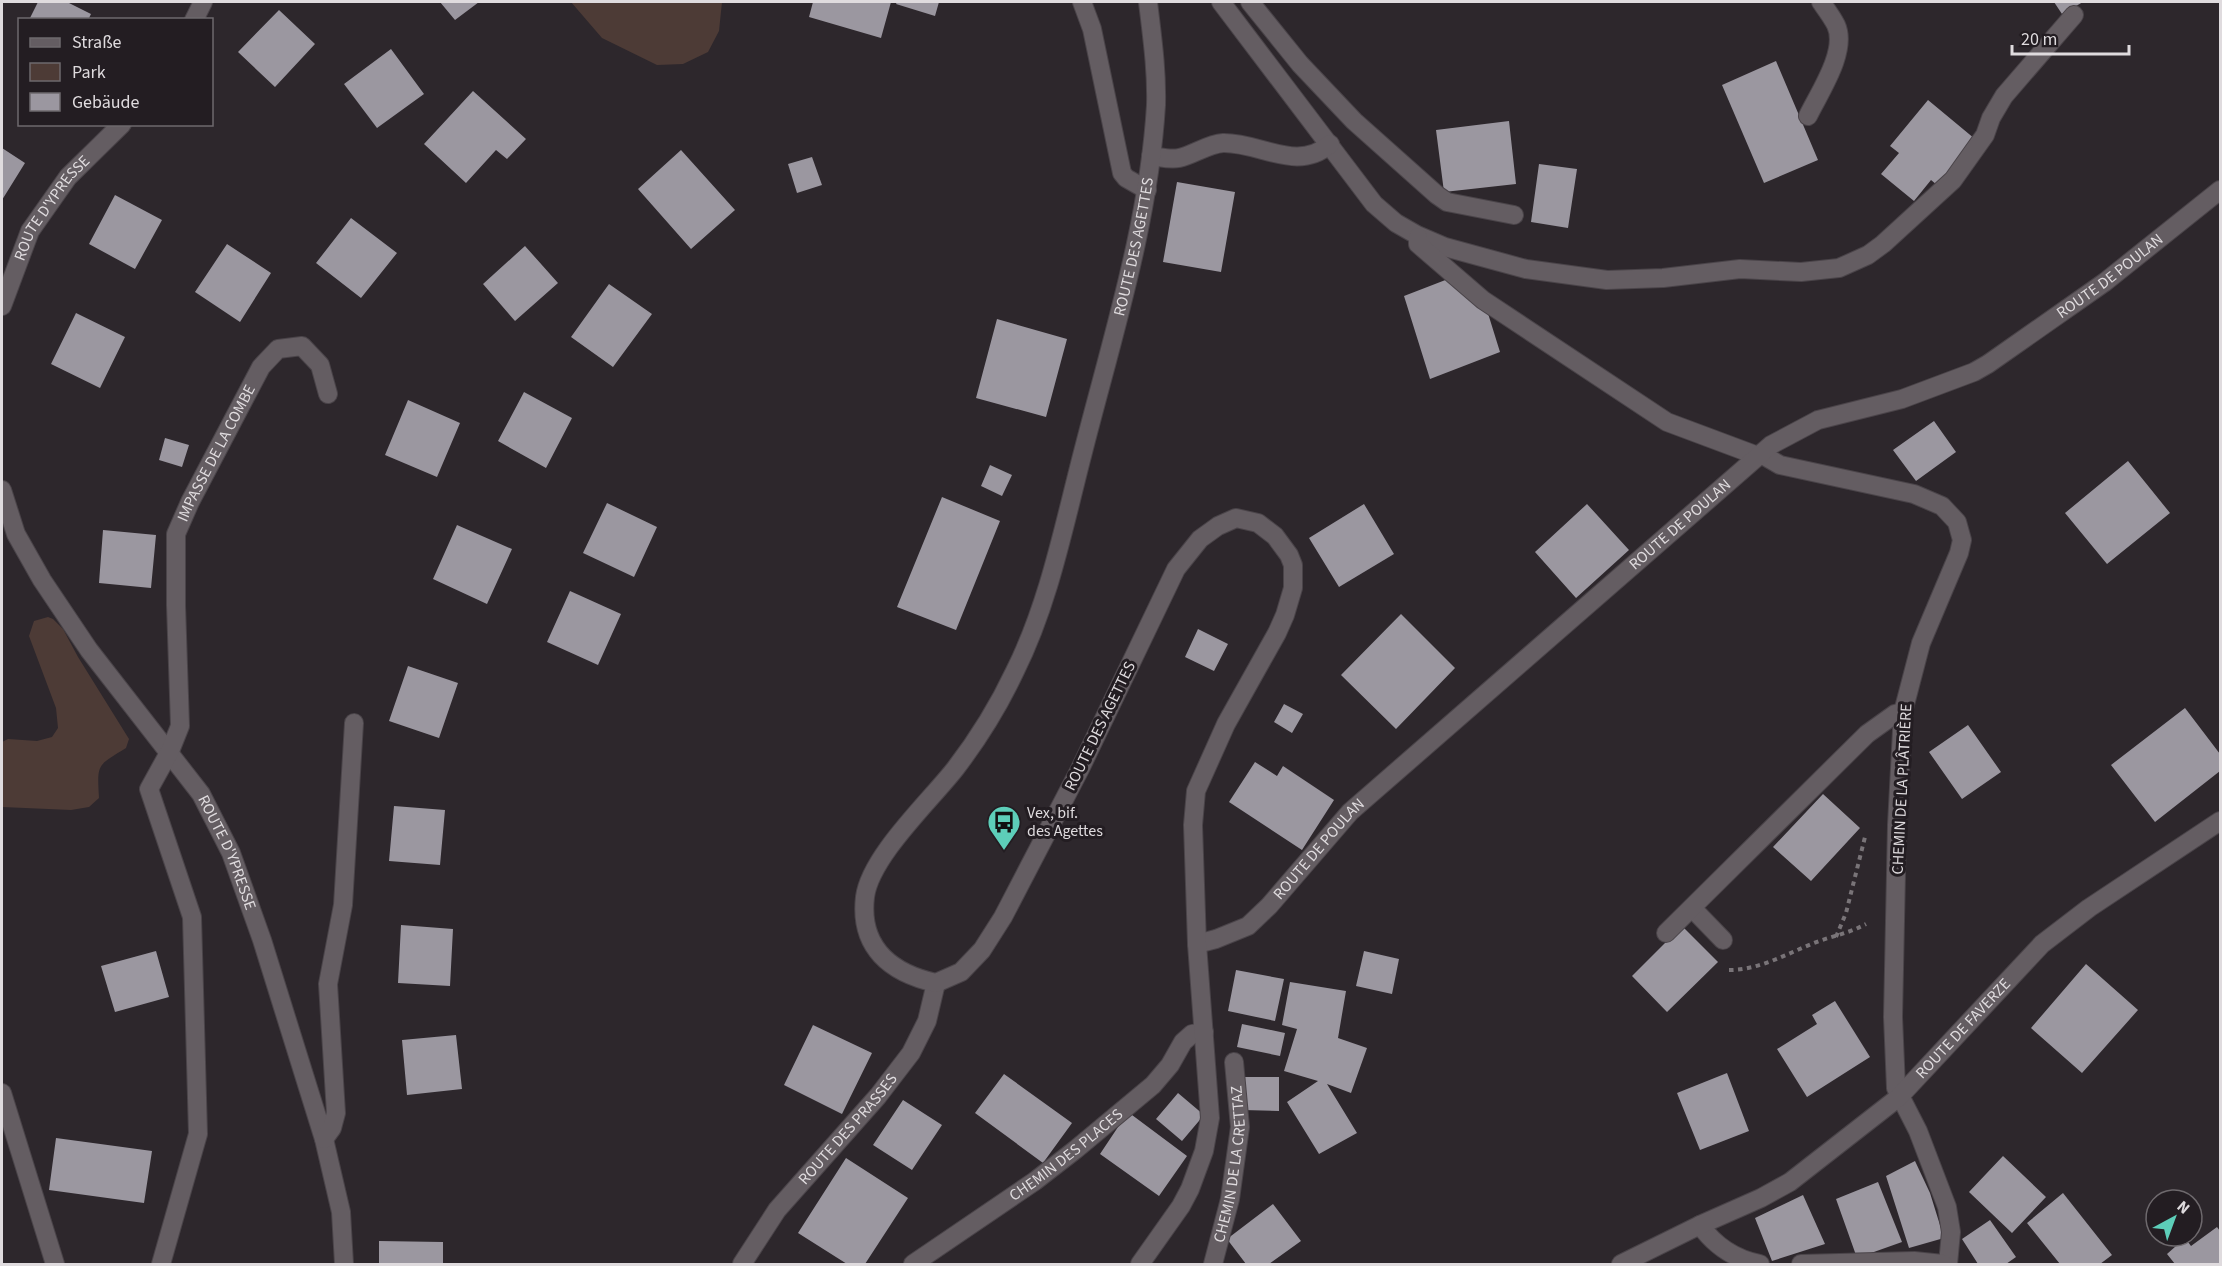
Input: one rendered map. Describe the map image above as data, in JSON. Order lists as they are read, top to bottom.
{
  "streets": {
    "street": [
      "ROUTE D'YPRESSE",
      "ROUTE DES AGETTES",
      "ROUTE DE POULAN",
      "IMPASSE DE LA COMBE",
      "CHEMIN DE LA PLÂTRIÈRE",
      "ROUTE DE FAVERZE",
      "ROUTE DES PRASSES",
      "CHEMIN DES PLACES",
      "CHEMIN DE LA CRETTAZ"
    ]
  },
  "crossings": [
    ["ROUTE D'YPRESSE", "IMPASSE DE LA COMBE"],
    ["ROUTE DES AGETTES", "ROUTE DE POULAN"],
    ["ROUTE DES AGETTES", "ROUTE DES PRASSES"],
    ["ROUTE DES AGETTES", "CHEMIN DES PLACES"],
    ["ROUTE DE POULAN", "CHEMIN DE LA PLÂTRIÈRE"],
    ["CHEMIN DE LA PLÂTRIÈRE", "ROUTE DE FAVERZE"]
  ],
  "places": {
    "bus stop": ["Vex, bif. des Agettes"]
  },
  "legend": ["Straße", "Park", "Gebäude"],
  "scale_bar": "20 m",
  "north": "top right"
}
